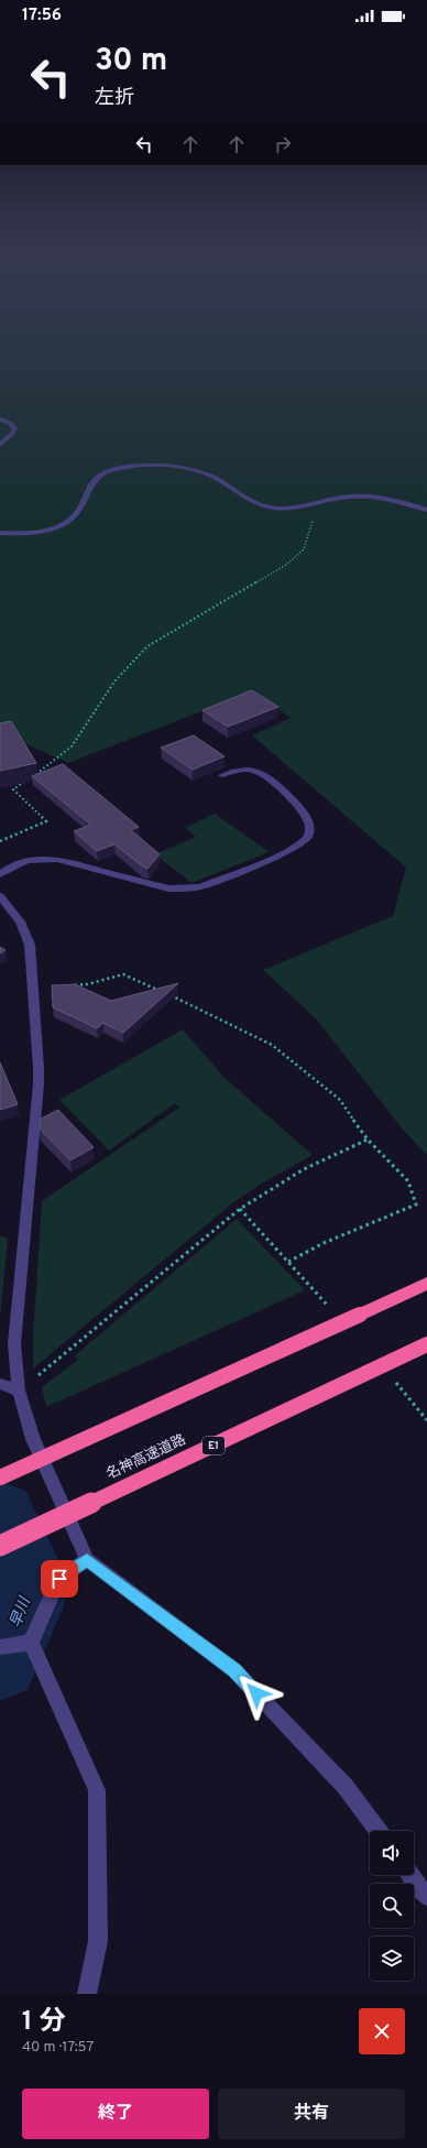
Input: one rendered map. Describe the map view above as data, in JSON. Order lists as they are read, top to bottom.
{
  "streets": {
    "highway": ["E1", "名神高速道路"]
  },
  "water": ["早川"],
  "page": {
    "status": "17:56",
    "turn": ["30 m", "左折"],
    "heading": ["1 分", "40 m · 17:57"],
    "buttons": ["終了", "共有"]
  }
}
